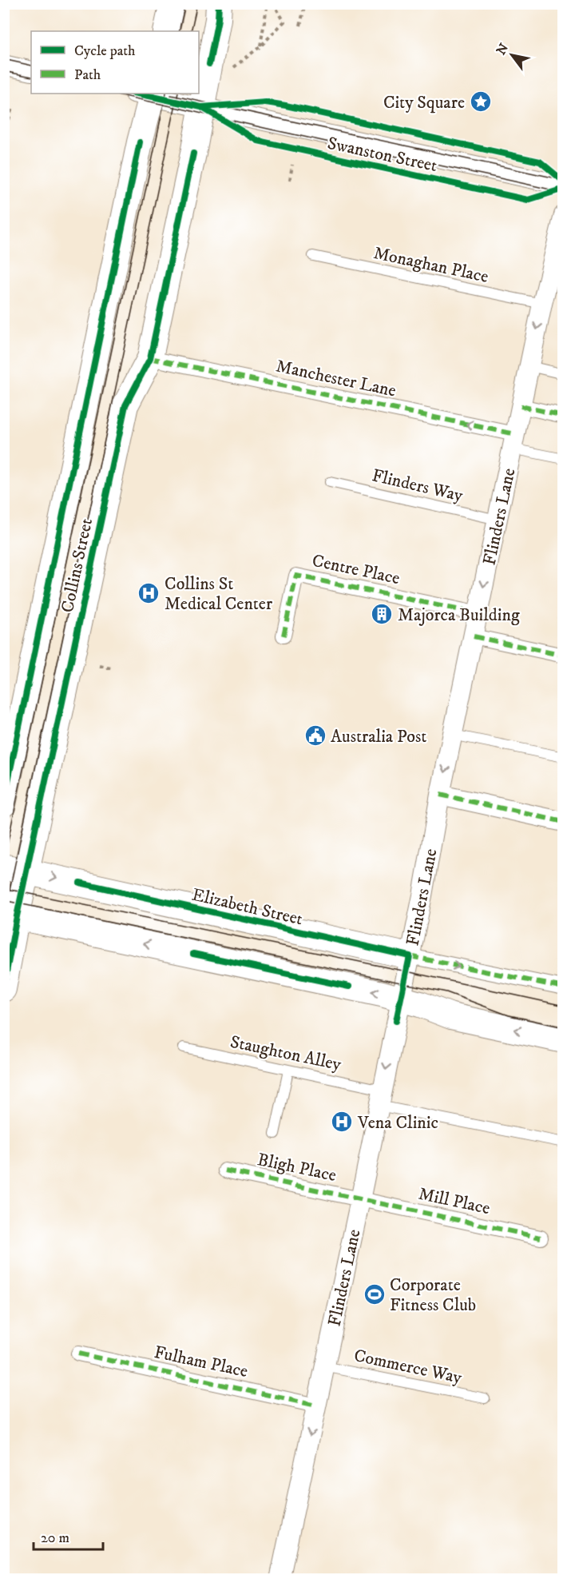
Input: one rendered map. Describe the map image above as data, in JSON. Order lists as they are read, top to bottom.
{
  "streets": {
    "street": [
      "Swanston Street",
      "Manchester Lane",
      "Flinders Lane",
      "Collins Street",
      "Centre Place",
      "Elizabeth Street",
      "Bligh Place",
      "Mill Place",
      "Fulham Place"
    ],
    "lane": [
      "Monaghan Place",
      "Flinders Way",
      "Staughton Alley",
      "Commerce Way"
    ]
  },
  "crossings": [
    ["Swanston Street", "Collins Street"],
    ["Monaghan Place", "Flinders Lane"],
    ["Manchester Lane", "Flinders Lane"],
    ["Manchester Lane", "Collins Street"],
    ["Flinders Way", "Flinders Lane"],
    ["Flinders Lane", "Elizabeth Street"],
    ["Flinders Lane", "Staughton Alley"],
    ["Flinders Lane", "Bligh Place"],
    ["Flinders Lane", "Mill Place"],
    ["Flinders Lane", "Fulham Place"],
    ["Flinders Lane", "Commerce Way"],
    ["Collins Street", "Elizabeth Street"],
    ["Bligh Place", "Mill Place"]
  ],
  "one_way": ["Manchester Lane", "Flinders Lane"],
  "places": {
    "place": ["City Square"],
    "hospital": ["Collins St Medical Center", "Vena Clinic"],
    "building": ["Majorca Building"],
    "public building": ["Australia Post"],
    "sports": ["Corporate Fitness Club"]
  },
  "legend": ["Cycle path", "Path"],
  "scale_bar": "20 m",
  "north": "top left"
}
